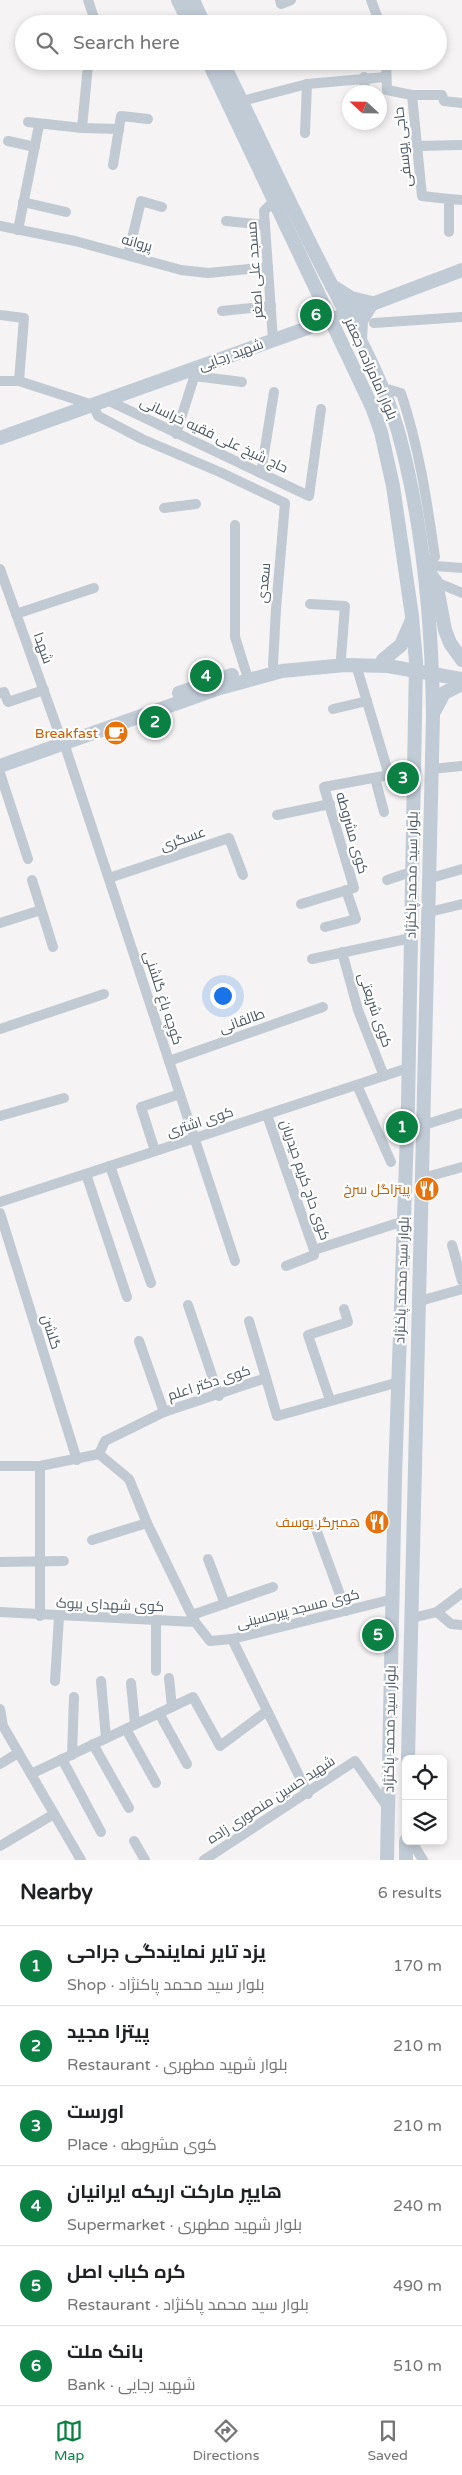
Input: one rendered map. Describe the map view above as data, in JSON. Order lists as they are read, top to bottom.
{
  "streets": {
    "main road": ["شهید رجایی", "بلوار امامزاده جعفر", "بلوار سید محمد پاکنژاد"],
    "street": [
      "حاجی یوسفی",
      "پروانه",
      "مسجد علی اصغر",
      "حاج شیخ علی فقیه خراسانی",
      "سعدی",
      "شهدا",
      "کوی مشروطه",
      "عسگری",
      "کوچه باغ گلشنی",
      "کوی شریعتی",
      "طالقانی",
      "کوی اشتری",
      "کوی حاج کریم حیدریان",
      "گلشن",
      "کوی دکتر اعلم",
      "کوی شهدای بیوک",
      "کوی مسجد پیرحسینی",
      "شهید حسین منصوری زاده"
    ]
  },
  "crossings": [
    ["پروانه", "مسجد علی اصغر"],
    ["مسجد علی اصغر", "شهید رجایی"],
    ["مسجد علی اصغر", "بلوار امامزاده جعفر"],
    ["شهید رجایی", "بلوار امامزاده جعفر"],
    ["شهید رجایی", "حاج شیخ علی فقیه خراسانی"],
    ["شهید رجایی", "سعدی"],
    ["بلوار امامزاده جعفر", "بلوار سید محمد پاکنژاد"],
    ["شهدا", "کوچه باغ گلشنی"],
    ["کوی مشروطه", "بلوار سید محمد پاکنژاد"],
    ["عسگری", "کوچه باغ گلشنی"],
    ["بلوار سید محمد پاکنژاد", "کوی اشتری"],
    ["بلوار سید محمد پاکنژاد", "کوی حاج کریم حیدریان"],
    ["بلوار سید محمد پاکنژاد", "کوی دکتر اعلم"],
    ["بلوار سید محمد پاکنژاد", "کوی مسجد پیرحسینی"],
    ["بلوار سید محمد پاکنژاد", "شهید حسین منصوری زاده"],
    ["کوچه باغ گلشنی", "طالقانی"],
    ["کوچه باغ گلشنی", "کوی اشتری"],
    ["کوی شریعتی", "کوی اشتری"],
    ["کوی اشتری", "کوی حاج کریم حیدریان"],
    ["کوی شهدای بیوک", "کوی مسجد پیرحسینی"]
  ],
  "places": {
    "cafe": ["Breakfast"],
    "restaurant": ["پیتزاگل سرخ", "همبرگر یوسف"]
  },
  "north": "left",
  "page": {
    "search": "Search here",
    "pins": [
      "6",
      "4",
      "2",
      "3",
      "1",
      "5"
    ],
    "heading": ["Nearby", "6 results"],
    "list": [
      {
        "mark": "1",
        "name": "یزد تایر نمایندگی جراحی",
        "note": "Shop · بلوار سید محمد پاکنژاد",
        "value": "170 m"
      },
      {
        "mark": "2",
        "name": "پیتزا مجید",
        "note": "Restaurant · بلوار شهید مطهری",
        "value": "210 m"
      },
      {
        "mark": "3",
        "name": "اورست",
        "note": "Place · کوی مشروطه",
        "value": "210 m"
      },
      {
        "mark": "4",
        "name": "هایپر مارکت اریکه ایرانیان",
        "note": "Supermarket · بلوار شهید مطهری",
        "value": "240 m"
      },
      {
        "mark": "5",
        "name": "کره کباب اصل",
        "note": "Restaurant · بلوار سید محمد پاکنژاد",
        "value": "490 m"
      },
      {
        "mark": "6",
        "name": "بانک ملت",
        "note": "Bank · شهید رجایی",
        "value": "510 m"
      }
    ],
    "nav": ["Map", "Directions", "Saved"]
  }
}
